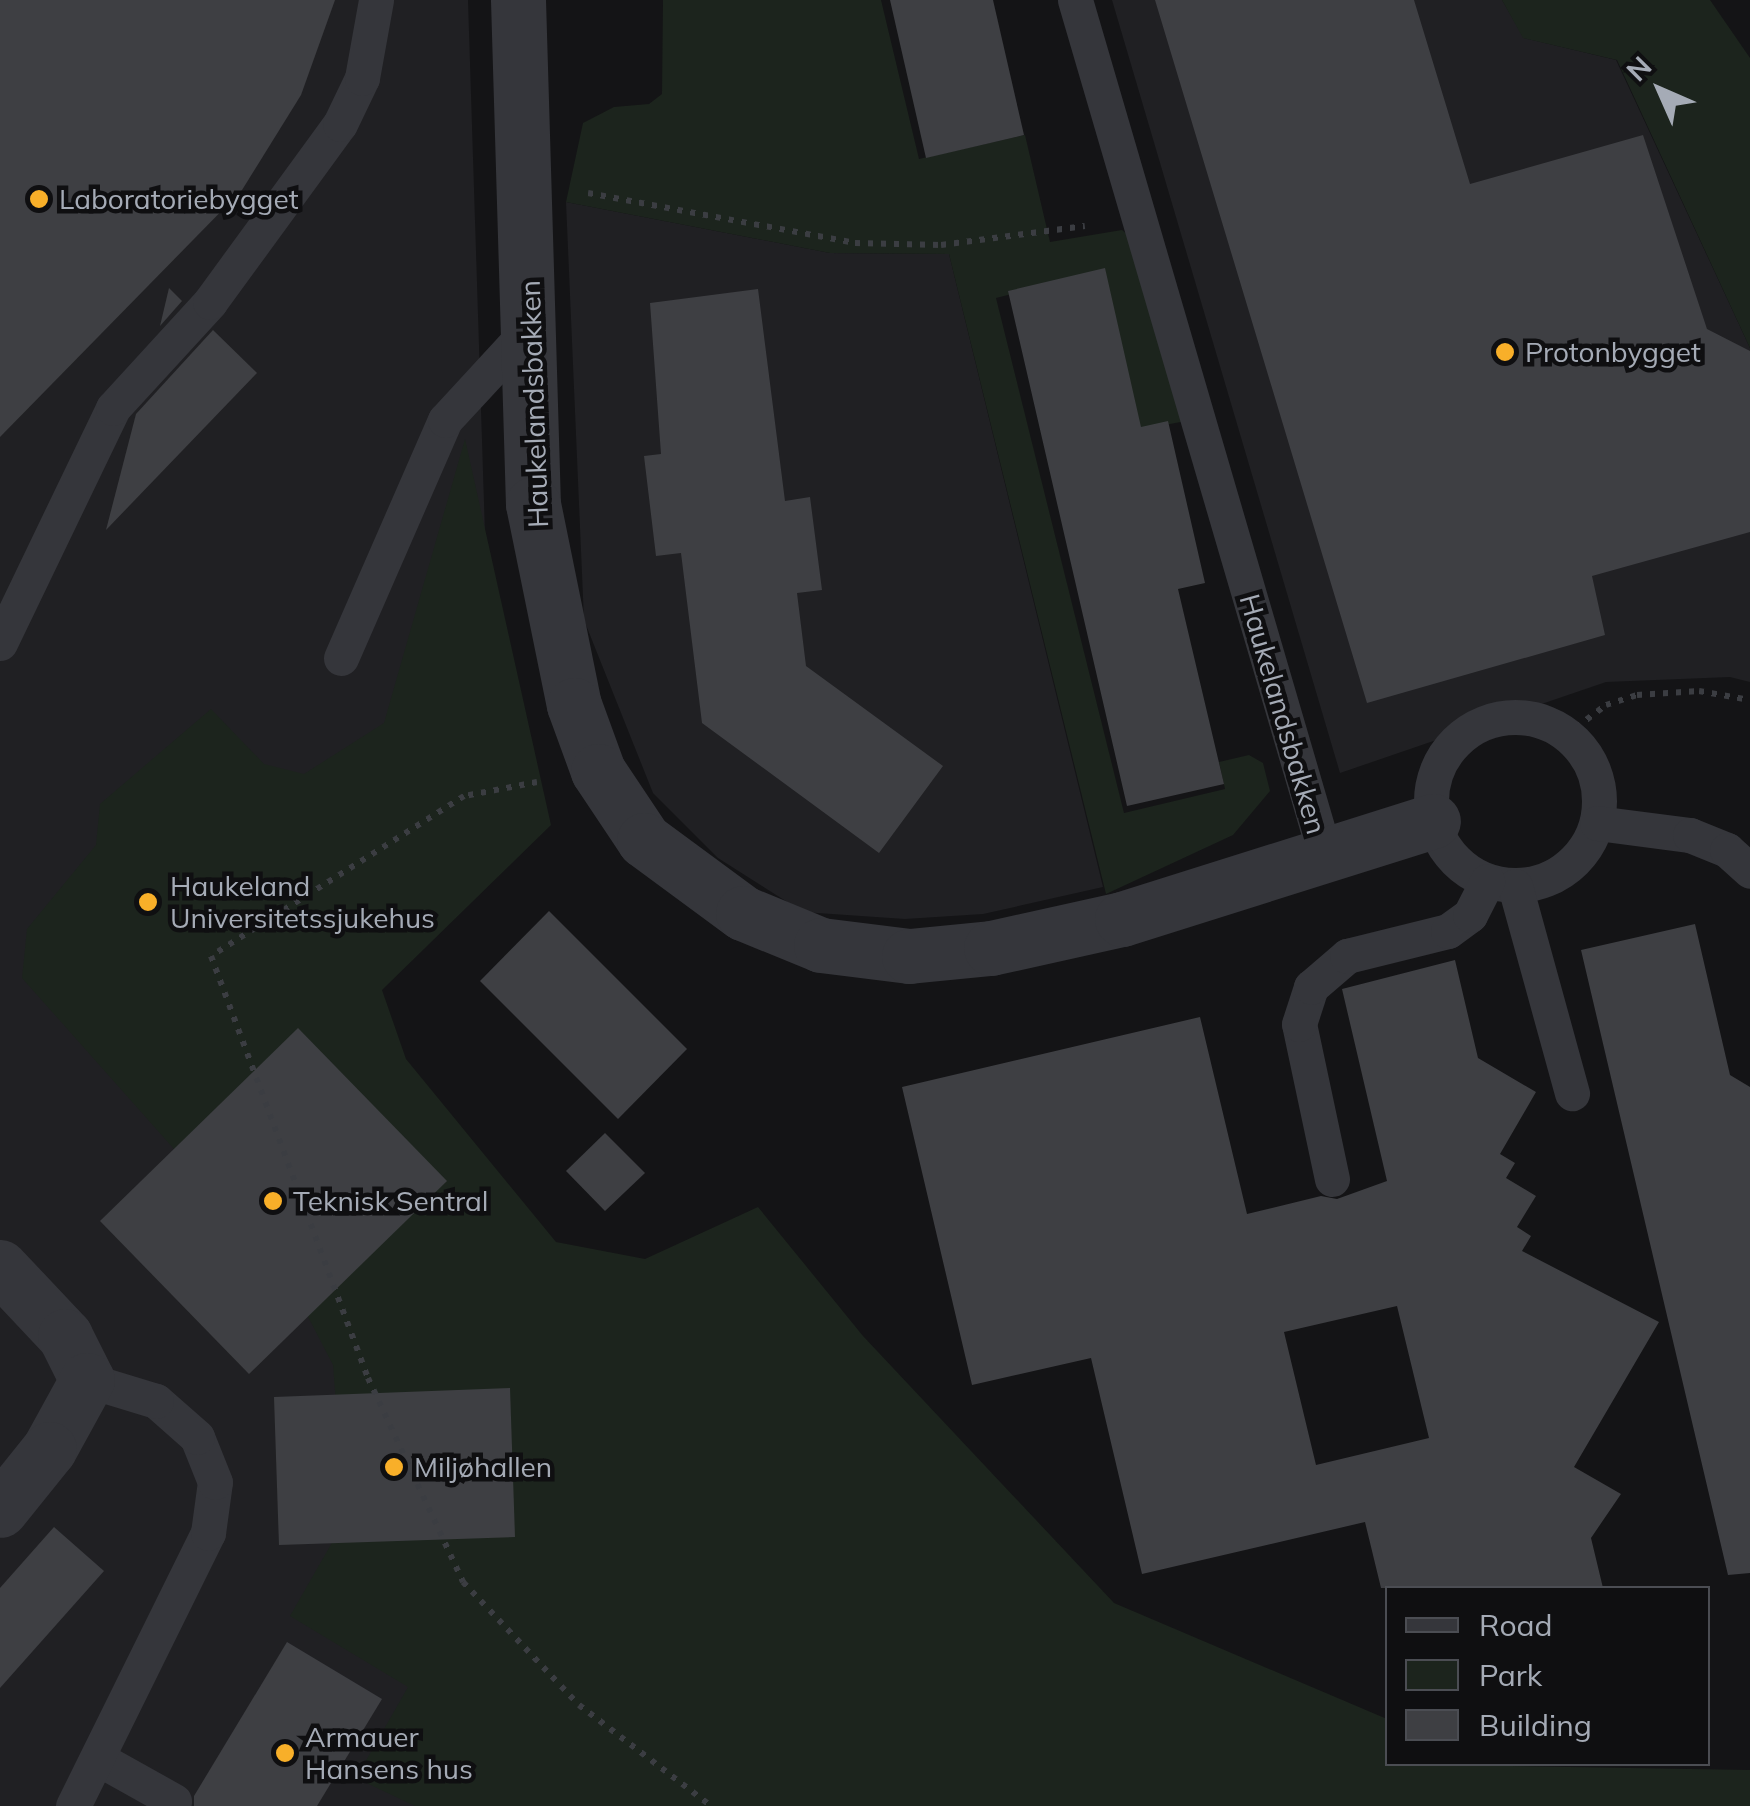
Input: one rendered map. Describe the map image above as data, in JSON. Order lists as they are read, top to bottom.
{
  "streets": {
    "street": ["Haukelandsbakken"]
  },
  "places": [
    "Laboratoriebygget",
    "Protonbygget",
    "Haukeland Universitetssjukehus",
    "Teknisk Sentral",
    "Miljøhallen",
    "Armauer Hansens hus"
  ],
  "legend": ["Road", "Park", "Building"],
  "north": "top left"
}
